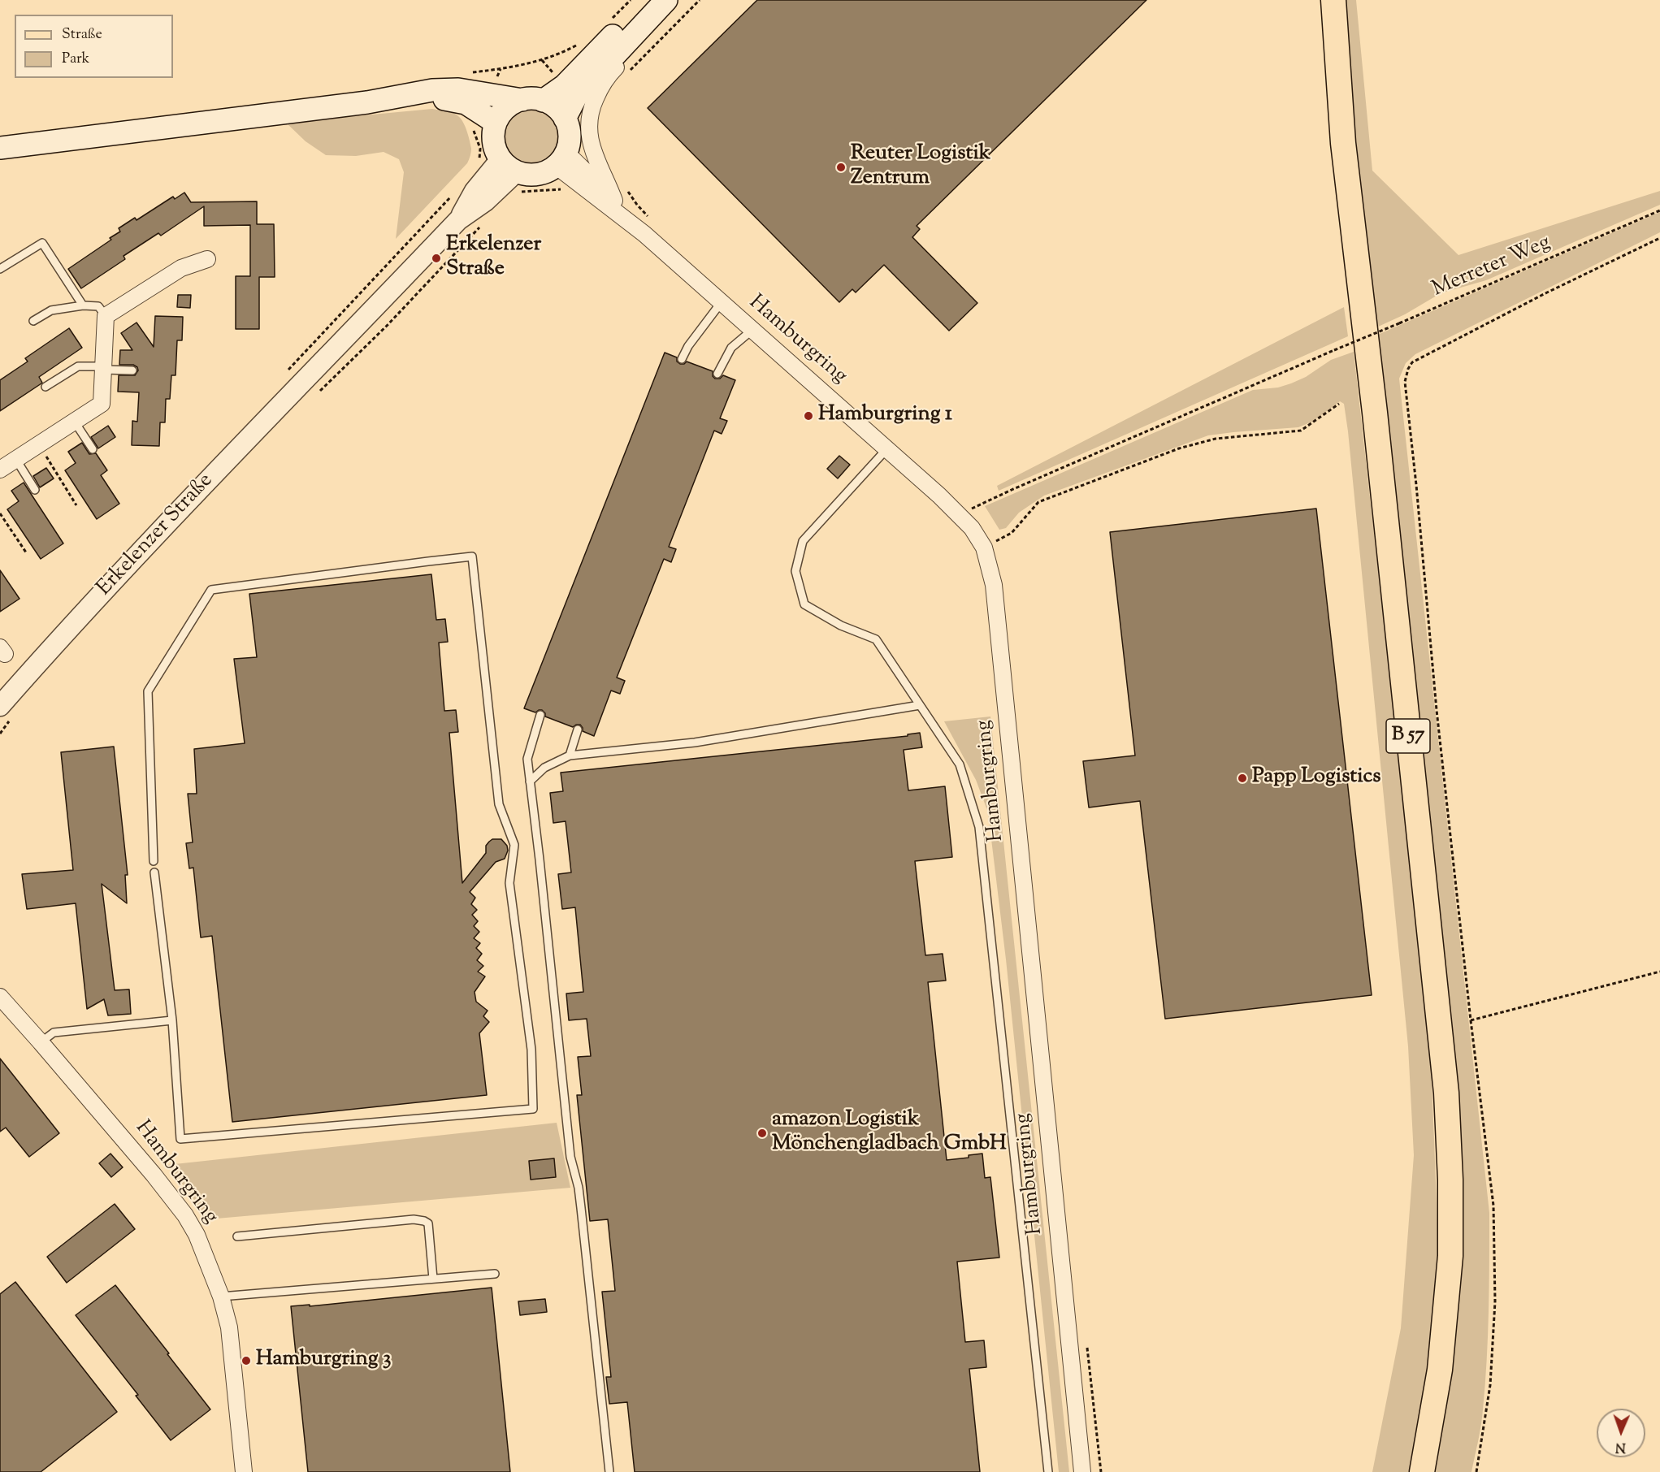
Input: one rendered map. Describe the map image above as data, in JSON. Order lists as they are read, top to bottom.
{
  "streets": {
    "main road": ["B 57"],
    "street": ["Hamburgring", "Erkelenzer Straße"],
    "path": ["Merreter Weg"]
  },
  "crossings": [
    ["Merreter Weg", "Hamburgring"]
  ],
  "places": [
    "Reuter Logistik Zentrum",
    "Erkelenzer Straße",
    "Hamburgring 1",
    "Papp Logistics",
    "amazon Logistik Mönchengladbach GmbH",
    "Hamburgring 3"
  ],
  "legend": ["Straße", "Park"],
  "north": "bottom"
}
